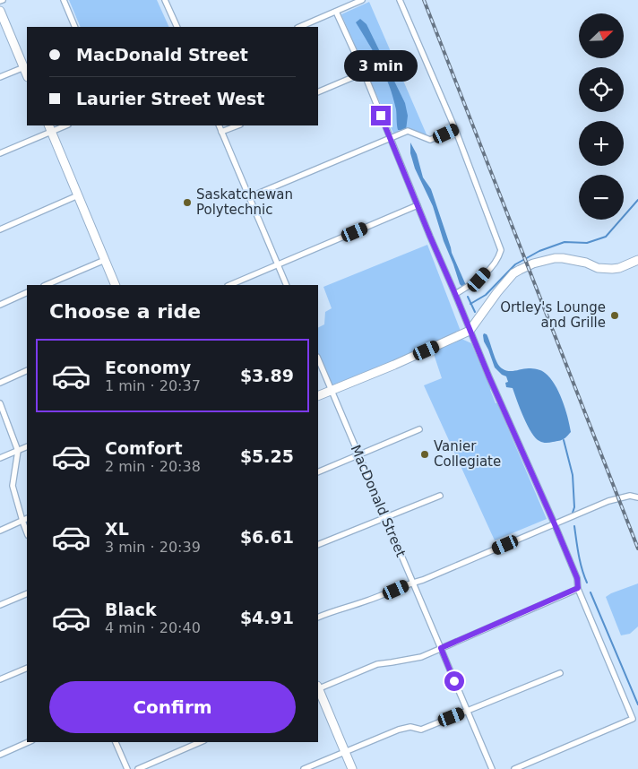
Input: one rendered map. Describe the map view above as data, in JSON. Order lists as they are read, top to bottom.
{
  "streets": {
    "street": ["MacDonald Street"]
  },
  "places": ["Saskatchewan Polytechnic", "Ortley's Lounge and Grille", "Vanier Collegiate"],
  "north": "top right",
  "page": {
    "map_buttons": ["+", "−"],
    "banner": ["MacDonald Street", "Laurier Street West"],
    "bubble": "3 min",
    "heading": "Choose a ride",
    "list": [
      {
        "name": "Economy",
        "note": "1 min · 20:37",
        "value": "$3.89"
      },
      {
        "name": "Comfort",
        "note": "2 min · 20:38",
        "value": "$5.25"
      },
      {
        "name": "XL",
        "note": "3 min · 20:39",
        "value": "$6.61"
      },
      {
        "name": "Black",
        "note": "4 min · 20:40",
        "value": "$4.91"
      }
    ],
    "buttons": "Confirm"
  }
}
